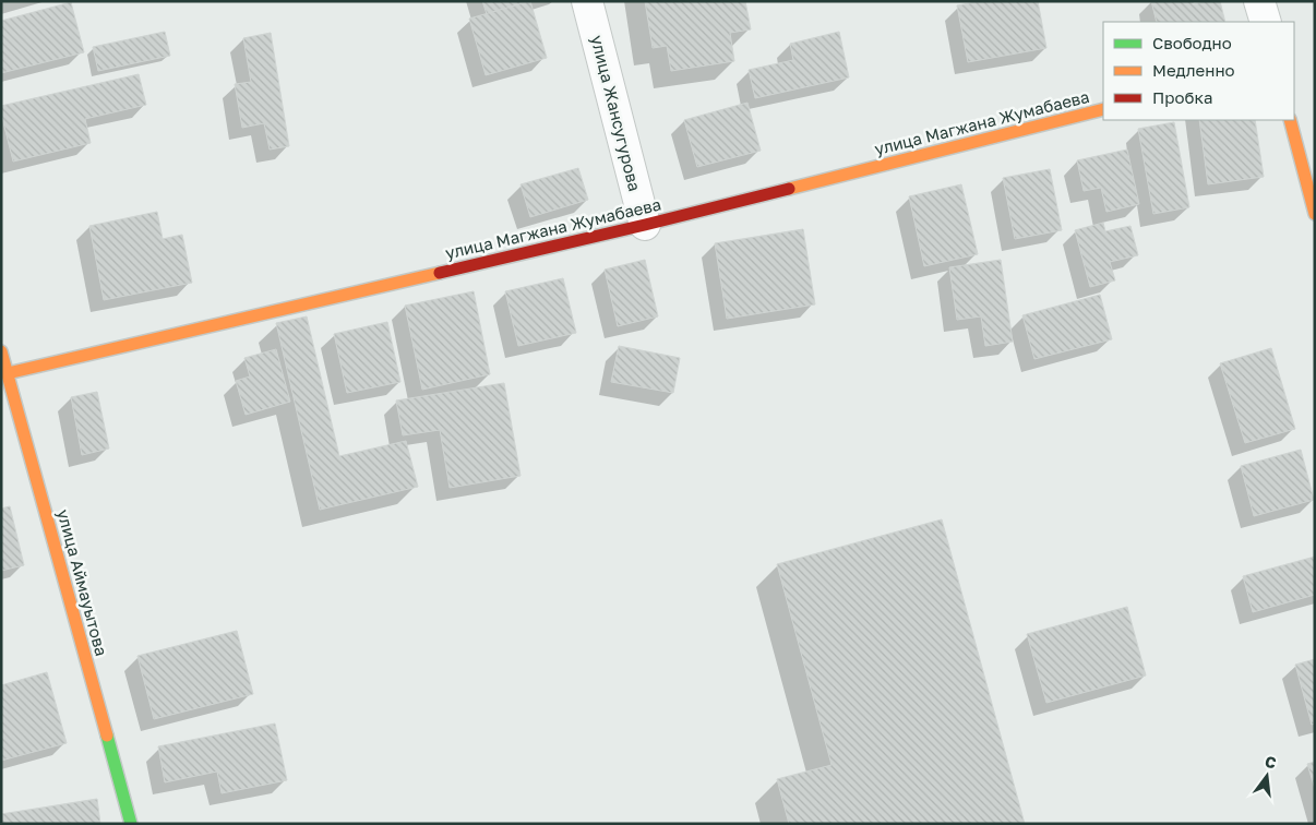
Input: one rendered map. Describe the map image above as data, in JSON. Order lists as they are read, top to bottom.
{
  "streets": {
    "street": ["улица Жансугурова", "улица Магжана Жумабаева", "улица Аймауытова"]
  },
  "crossings": [
    ["улица Жансугурова", "улица Магжана Жумабаева"],
    ["улица Магжана Жумабаева", "улица Аймауытова"]
  ],
  "legend": ["Свободно", "Медленно", "Пробка"],
  "north": "top"
}
